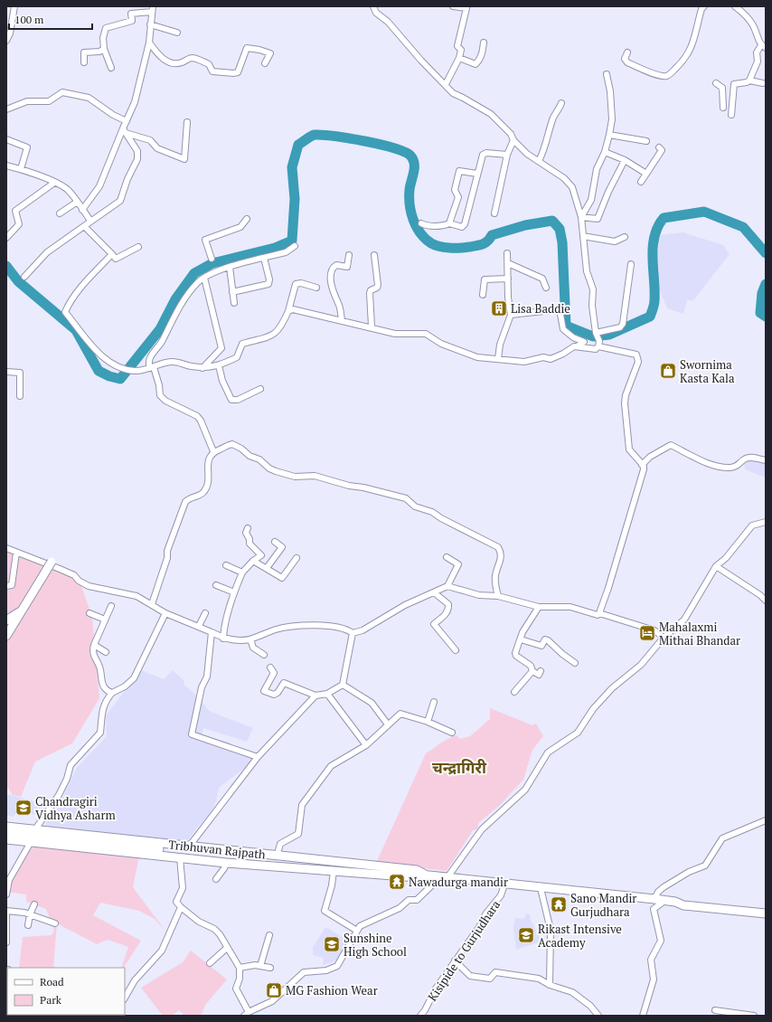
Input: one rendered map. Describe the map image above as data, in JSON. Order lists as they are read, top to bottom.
{
  "streets": {
    "highway": ["Tribhuvan Rajpath"],
    "street": ["Kisipide to Gurjudhara"]
  },
  "crossings": [
    ["Tribhuvan Rajpath", "Kisipide to Gurjudhara"]
  ],
  "districts": ["चन्द्रागिरी"],
  "places": {
    "building": ["Lisa Baddie"],
    "shop": ["Swornima Kasta Kala", "MG Fashion Wear"],
    "hotel": ["Mahalaxmi Mithai Bhandar"],
    "school or university": ["Chandragiri Vidhya Asharm", "Rikast Intensive Academy", "Sunshine High School"],
    "temple": ["Nawadurga mandir", "Sano Mandir Gurjudhara"]
  },
  "legend": ["Road", "Park"],
  "scale_bar": "100 m"
}
